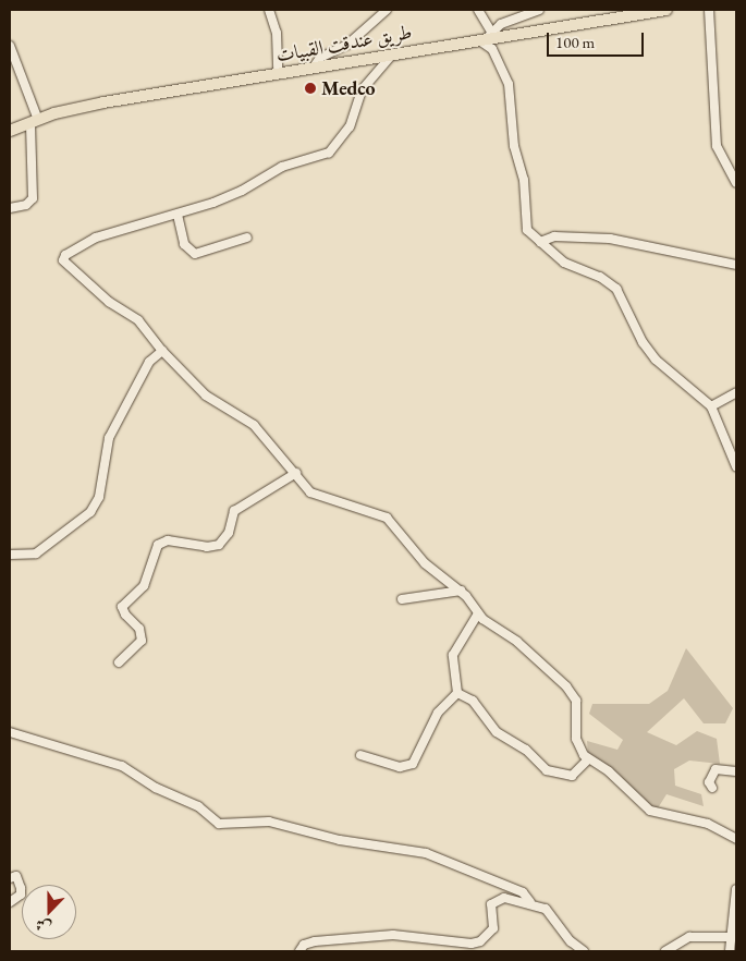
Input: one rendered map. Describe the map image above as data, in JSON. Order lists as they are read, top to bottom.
{
  "streets": {
    "main road": ["طريق عندقت القبيات"]
  },
  "places": ["Medco"],
  "scale_bar": "100 m",
  "north": "bottom"
}
